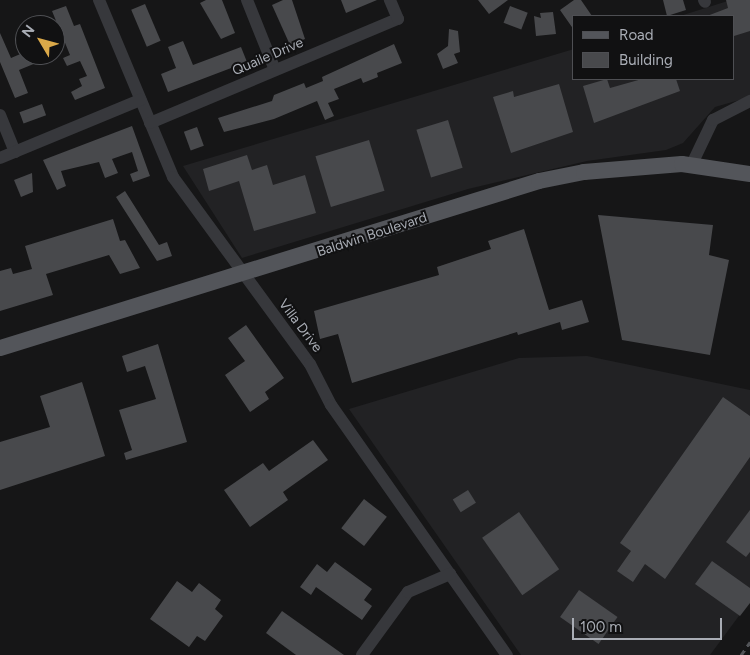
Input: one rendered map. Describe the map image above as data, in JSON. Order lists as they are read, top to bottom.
{
  "streets": {
    "main road": ["Baldwin Boulevard"],
    "street": ["Quaile Drive", "Villa Drive"]
  },
  "crossings": [
    ["Quaile Drive", "Villa Drive"],
    ["Baldwin Boulevard", "Villa Drive"]
  ],
  "legend": ["Road", "Building"],
  "scale_bar": "100 m",
  "north": "top left"
}
